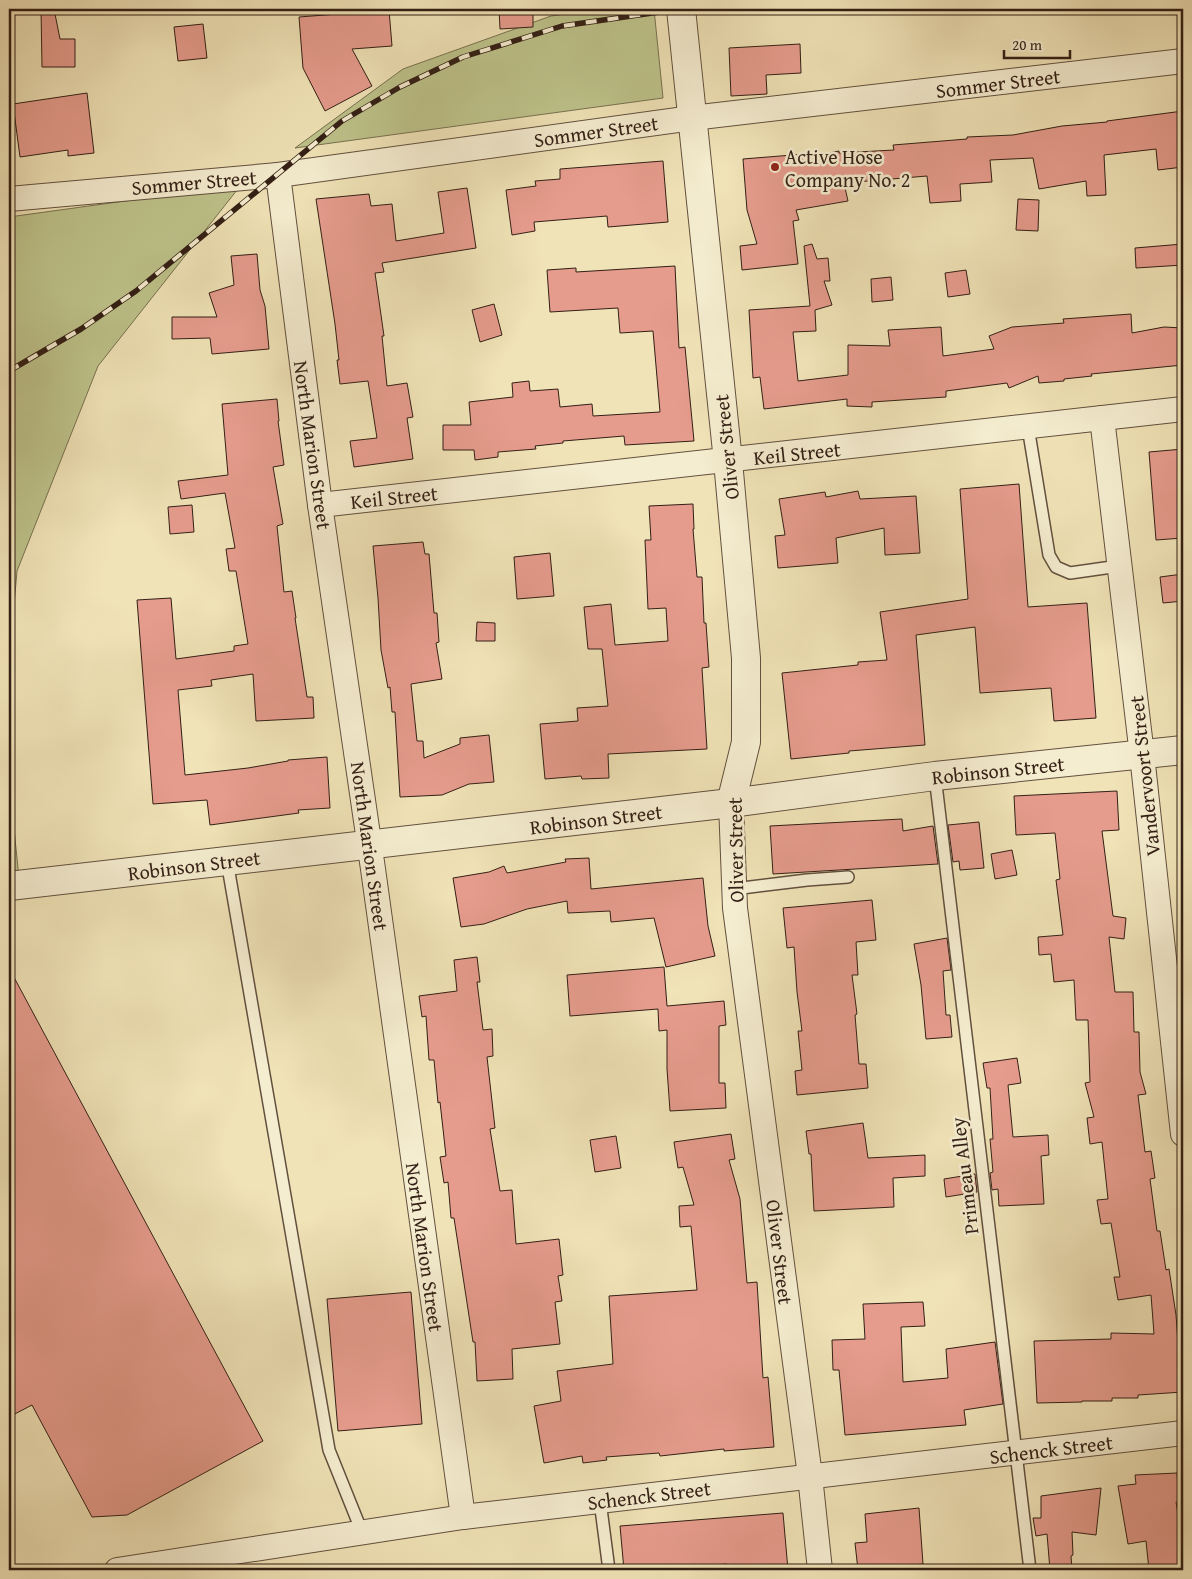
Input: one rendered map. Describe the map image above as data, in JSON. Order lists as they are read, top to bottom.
{
  "streets": {
    "street": [
      "Sommer Street",
      "North Marion Street",
      "Oliver Street",
      "Keil Street",
      "Robinson Street",
      "Vandervoort Street",
      "Schenck Street"
    ],
    "lane": ["Primeau Alley"]
  },
  "crossings": [
    ["Sommer Street", "North Marion Street"],
    ["Sommer Street", "Oliver Street"],
    ["North Marion Street", "Keil Street"],
    ["North Marion Street", "Robinson Street"],
    ["North Marion Street", "Schenck Street"],
    ["Oliver Street", "Keil Street"],
    ["Oliver Street", "Robinson Street"],
    ["Oliver Street", "Schenck Street"],
    ["Keil Street", "Vandervoort Street"],
    ["Robinson Street", "Vandervoort Street"],
    ["Robinson Street", "Primeau Alley"],
    ["Primeau Alley", "Schenck Street"]
  ],
  "places": ["Active Hose Company No. 2"],
  "scale_bar": "20 m"
}
